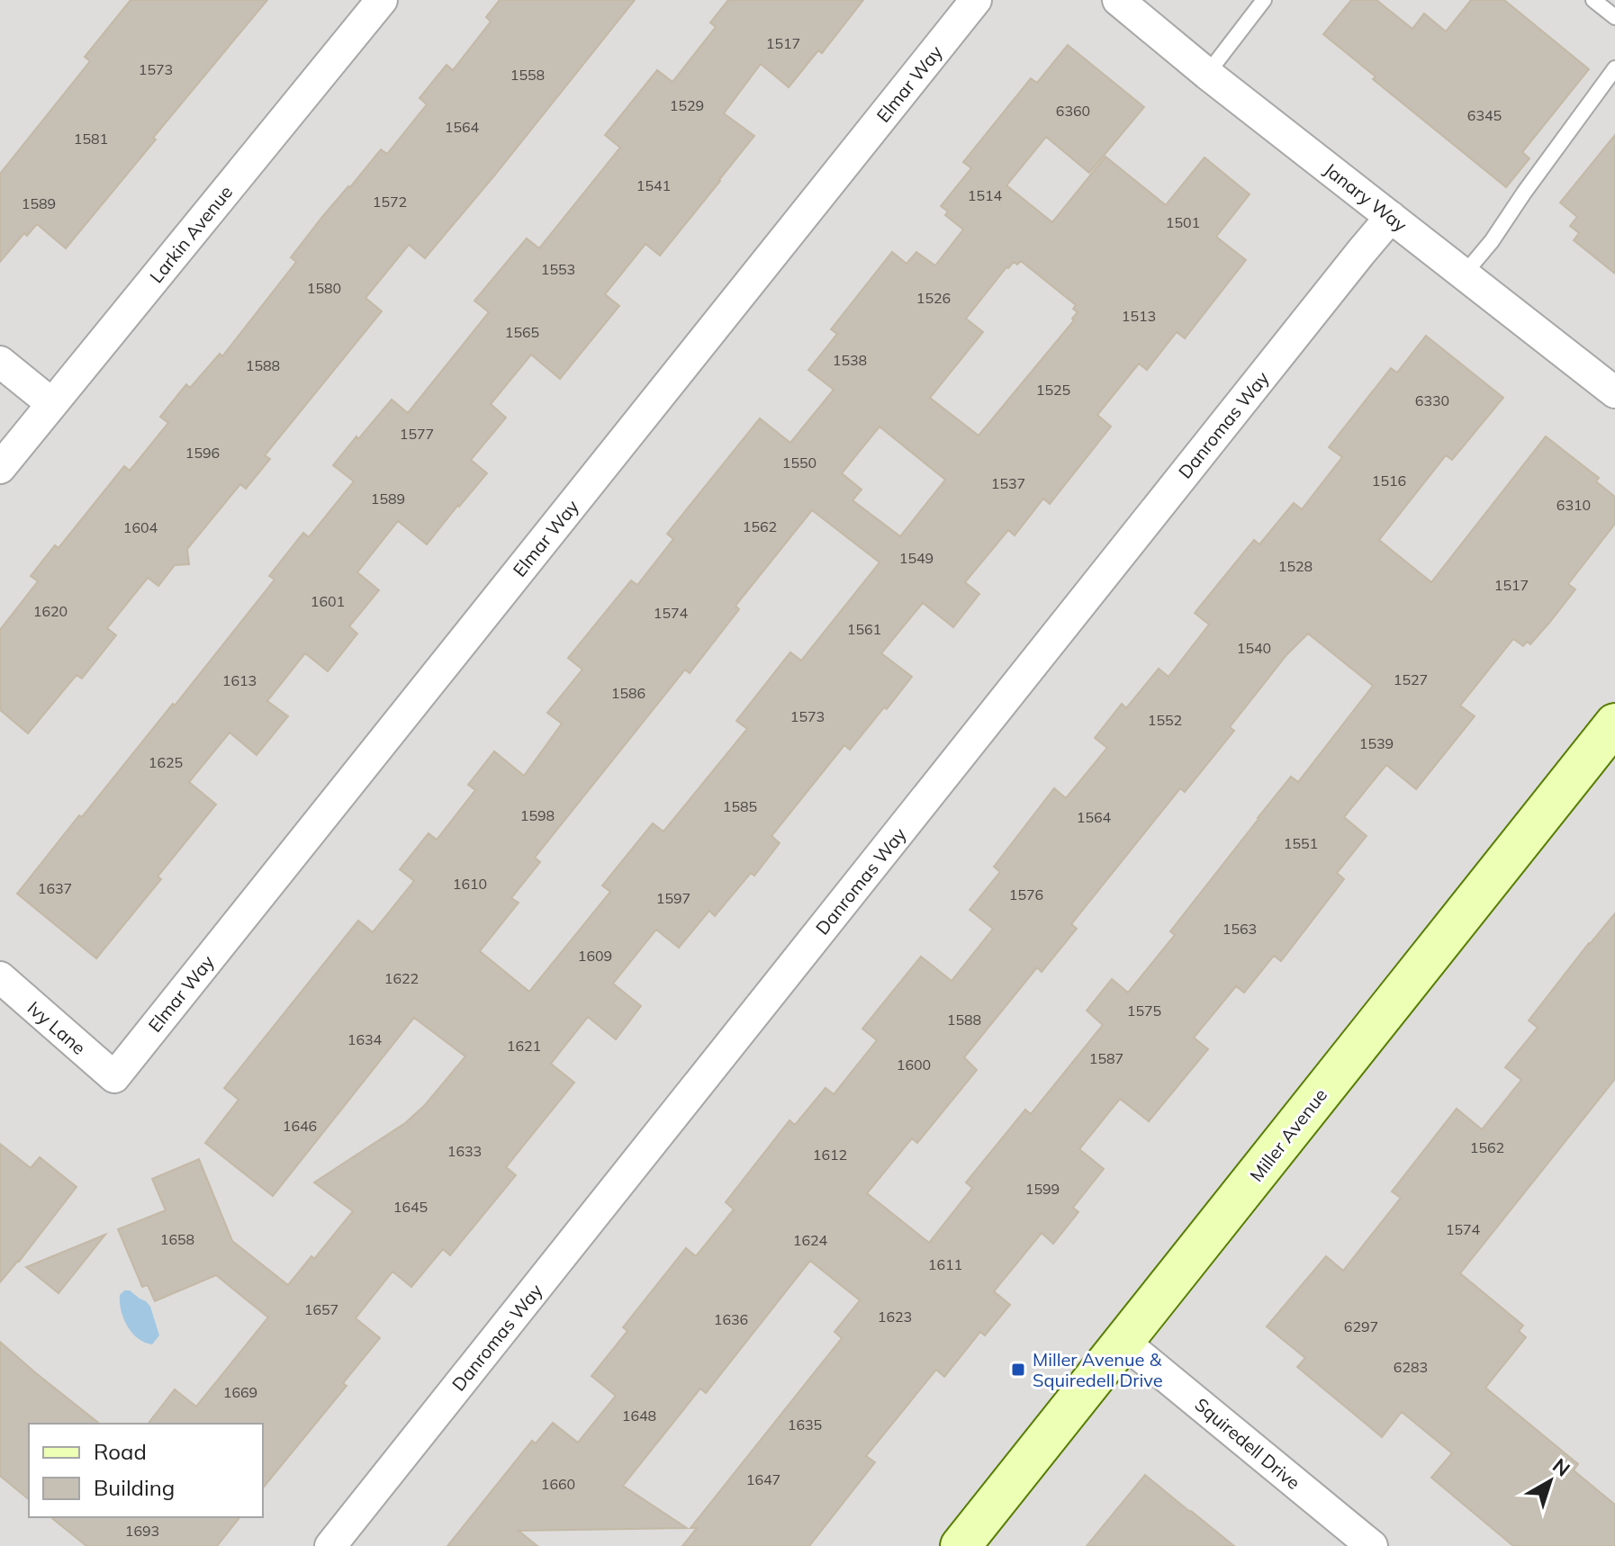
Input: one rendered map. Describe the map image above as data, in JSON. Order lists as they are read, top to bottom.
{
  "streets": {
    "main road": ["Miller Avenue"],
    "street": [
      "Elmar Way",
      "Janary Way",
      "Larkin Avenue",
      "Danromas Way",
      "Ivy Lane",
      "Squiredell Drive"
    ]
  },
  "crossings": [
    ["Elmar Way", "Ivy Lane"],
    ["Janary Way", "Danromas Way"],
    ["Miller Avenue", "Squiredell Drive"]
  ],
  "places": {
    "transit": ["Miller Avenue & Squiredell Drive"]
  },
  "house_numbers": [
    "1517",
    "1573",
    "1558",
    "1529",
    "6360",
    "6345",
    "1564",
    "1581",
    "1541",
    "1514",
    "1572",
    "1589",
    "1501",
    "1553",
    "1580",
    "1526",
    "1513",
    "1565",
    "1538",
    "1588",
    "1525",
    "6330",
    "1577",
    "1596",
    "1550",
    "1516",
    "1537",
    "1589",
    "6310",
    "1562",
    "1604",
    "1549",
    "1528",
    "1517",
    "1601",
    "1620",
    "1574",
    "1561",
    "1540",
    "1527",
    "1613",
    "1586",
    "1573",
    "1552",
    "1539",
    "1625",
    "1585",
    "1598",
    "1564",
    "1551",
    "1610",
    "1637",
    "1576",
    "1597",
    "1563",
    "1609",
    "1622",
    "1575",
    "1588",
    "1634",
    "1621",
    "1587",
    "1600",
    "1646",
    "1562",
    "1633",
    "1612",
    "1599",
    "1645",
    "1574",
    "1658",
    "1624",
    "1611",
    "1657",
    "1623",
    "1636",
    "6297",
    "6283",
    "1669",
    "1648",
    "1635",
    "1647",
    "1660",
    "1693"
  ],
  "legend": ["Road", "Building"],
  "north": "top right"
}
